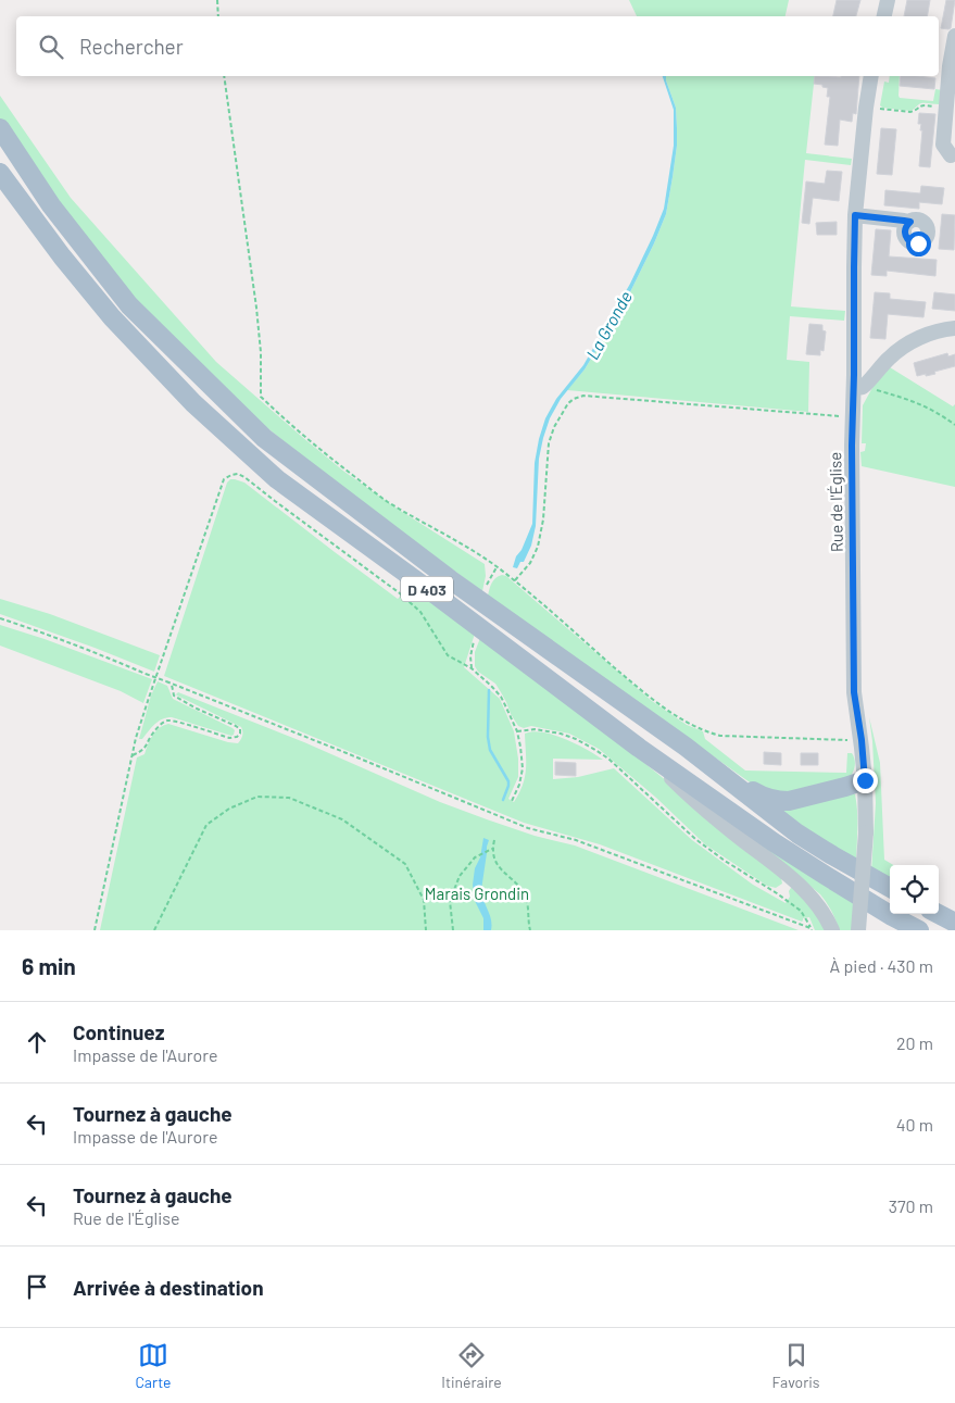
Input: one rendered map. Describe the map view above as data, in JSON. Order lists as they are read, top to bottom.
{
  "streets": {
    "main road": ["D 403"],
    "street": ["Rue de l'Église"]
  },
  "water": ["La Gronde"],
  "parks": ["Marais Grondin"],
  "page": {
    "search": "Rechercher",
    "heading": ["6 min", "À pied · 430 m"],
    "list": [
      ["Continuez", "Impasse de l'Aurore", "20 m"],
      ["Tournez à gauche", "Impasse de l'Aurore", "40 m"],
      ["Tournez à gauche", "Rue de l'Église", "370 m"],
      "Arrivée à destination"
    ],
    "nav": ["Carte", "Itinéraire", "Favoris"]
  }
}
